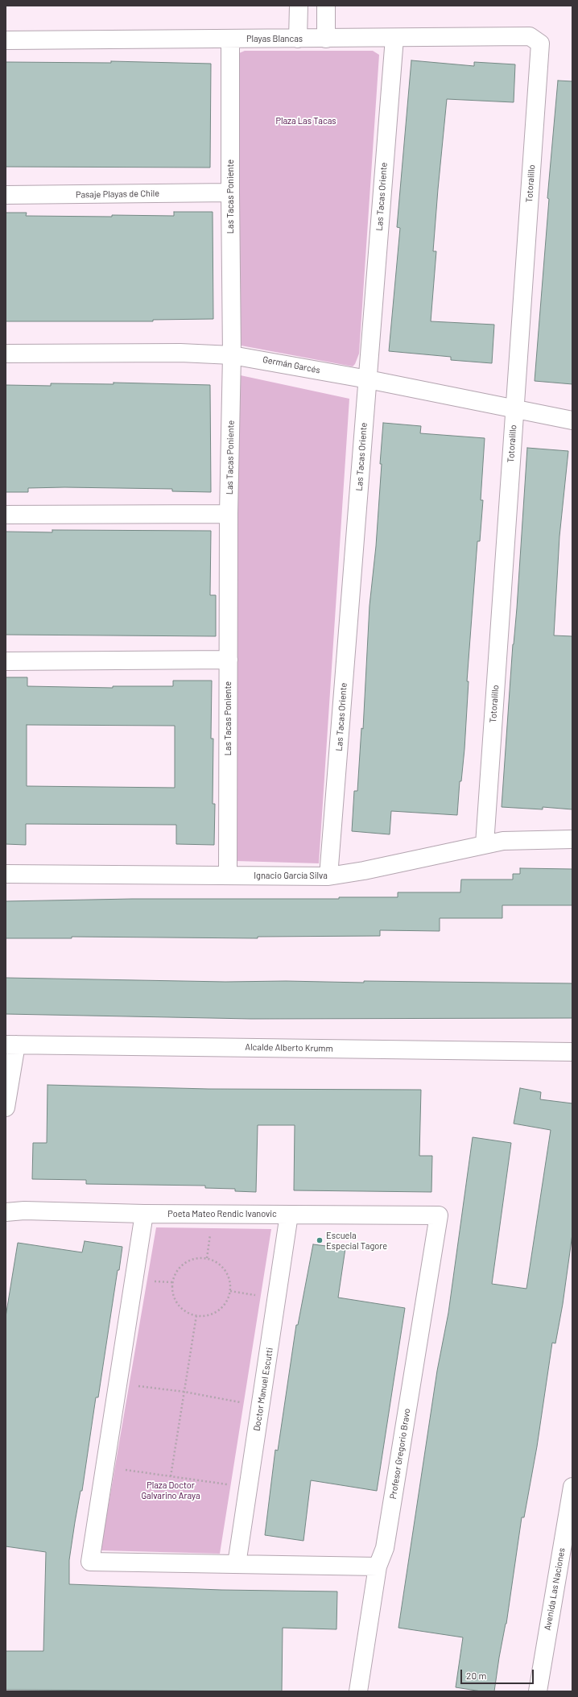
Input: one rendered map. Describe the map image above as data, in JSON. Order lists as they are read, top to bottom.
{
  "streets": {
    "street": [
      "Playas Blancas",
      "Totoralillo",
      "Pasaje Playas de Chile",
      "Las Tacas Poniente",
      "Las Tacas Oriente",
      "Germán Garcés",
      "Ignacio García Silva",
      "Alcalde Alberto Krumm",
      "Poeta Mateo Rendic Ivanovic",
      "Doctor Manuel Escutti",
      "Profesor Gregorio Bravo",
      "Avenida Las Naciones"
    ]
  },
  "crossings": [
    ["Playas Blancas", "Totoralillo"],
    ["Playas Blancas", "Las Tacas Poniente"],
    ["Playas Blancas", "Las Tacas Oriente"],
    ["Totoralillo", "Germán Garcés"],
    ["Totoralillo", "Ignacio García Silva"],
    ["Pasaje Playas de Chile", "Las Tacas Poniente"],
    ["Las Tacas Poniente", "Germán Garcés"],
    ["Las Tacas Poniente", "Ignacio García Silva"],
    ["Las Tacas Oriente", "Germán Garcés"],
    ["Las Tacas Oriente", "Ignacio García Silva"],
    ["Poeta Mateo Rendic Ivanovic", "Doctor Manuel Escutti"],
    ["Poeta Mateo Rendic Ivanovic", "Profesor Gregorio Bravo"]
  ],
  "parks": ["Plaza Las Tacas", "Plaza Doctor Galvarino Araya"],
  "places": ["Escuela Especial Tagore"],
  "scale_bar": "20 m"
}
